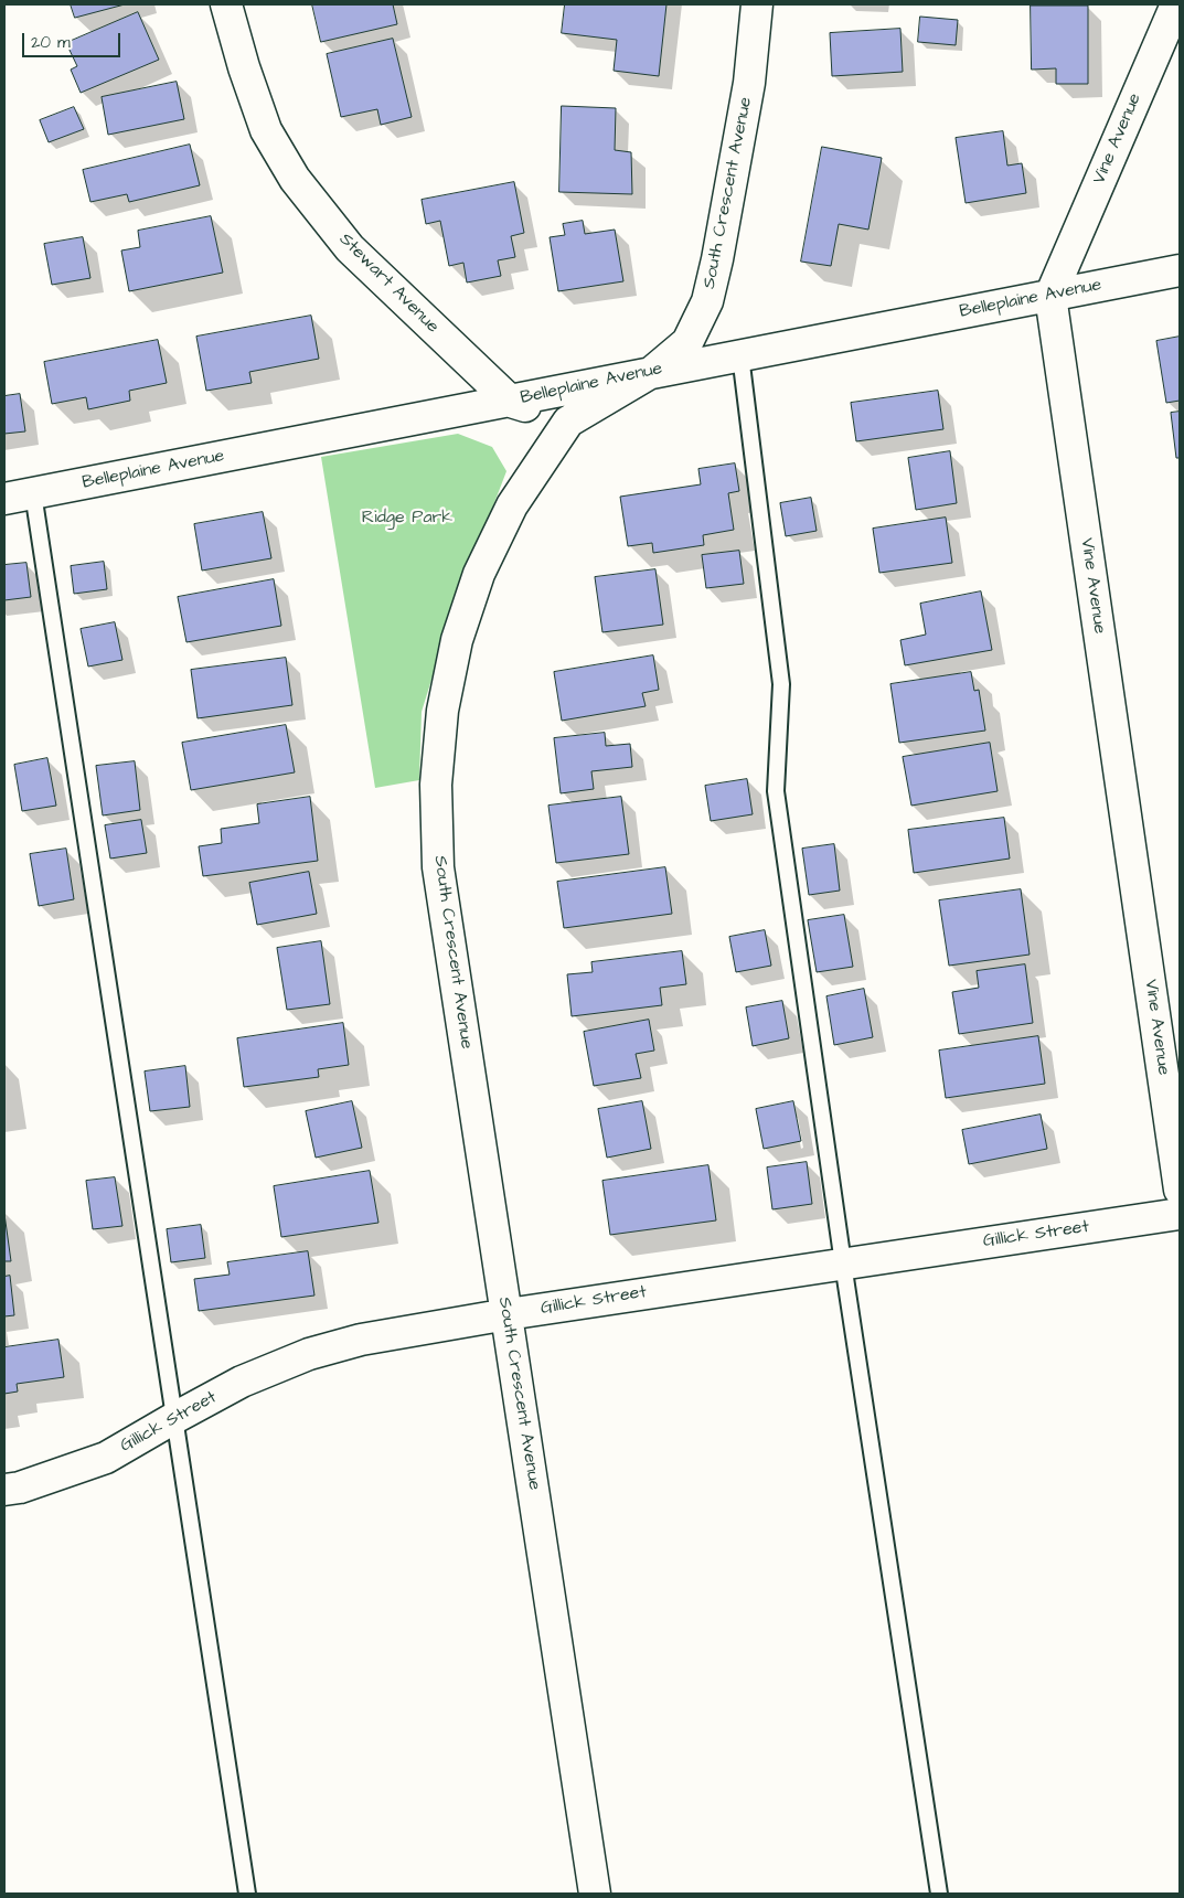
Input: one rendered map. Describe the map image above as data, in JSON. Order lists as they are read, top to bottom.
{
  "streets": {
    "street": [
      "Vine Avenue",
      "South Crescent Avenue",
      "Stewart Avenue",
      "Belleplaine Avenue",
      "Gillick Street"
    ]
  },
  "crossings": [
    ["Vine Avenue", "Belleplaine Avenue"],
    ["South Crescent Avenue", "Stewart Avenue"],
    ["South Crescent Avenue", "Belleplaine Avenue"],
    ["South Crescent Avenue", "Gillick Street"],
    ["Stewart Avenue", "Belleplaine Avenue"]
  ],
  "parks": ["Ridge Park"],
  "scale_bar": "20 m"
}
